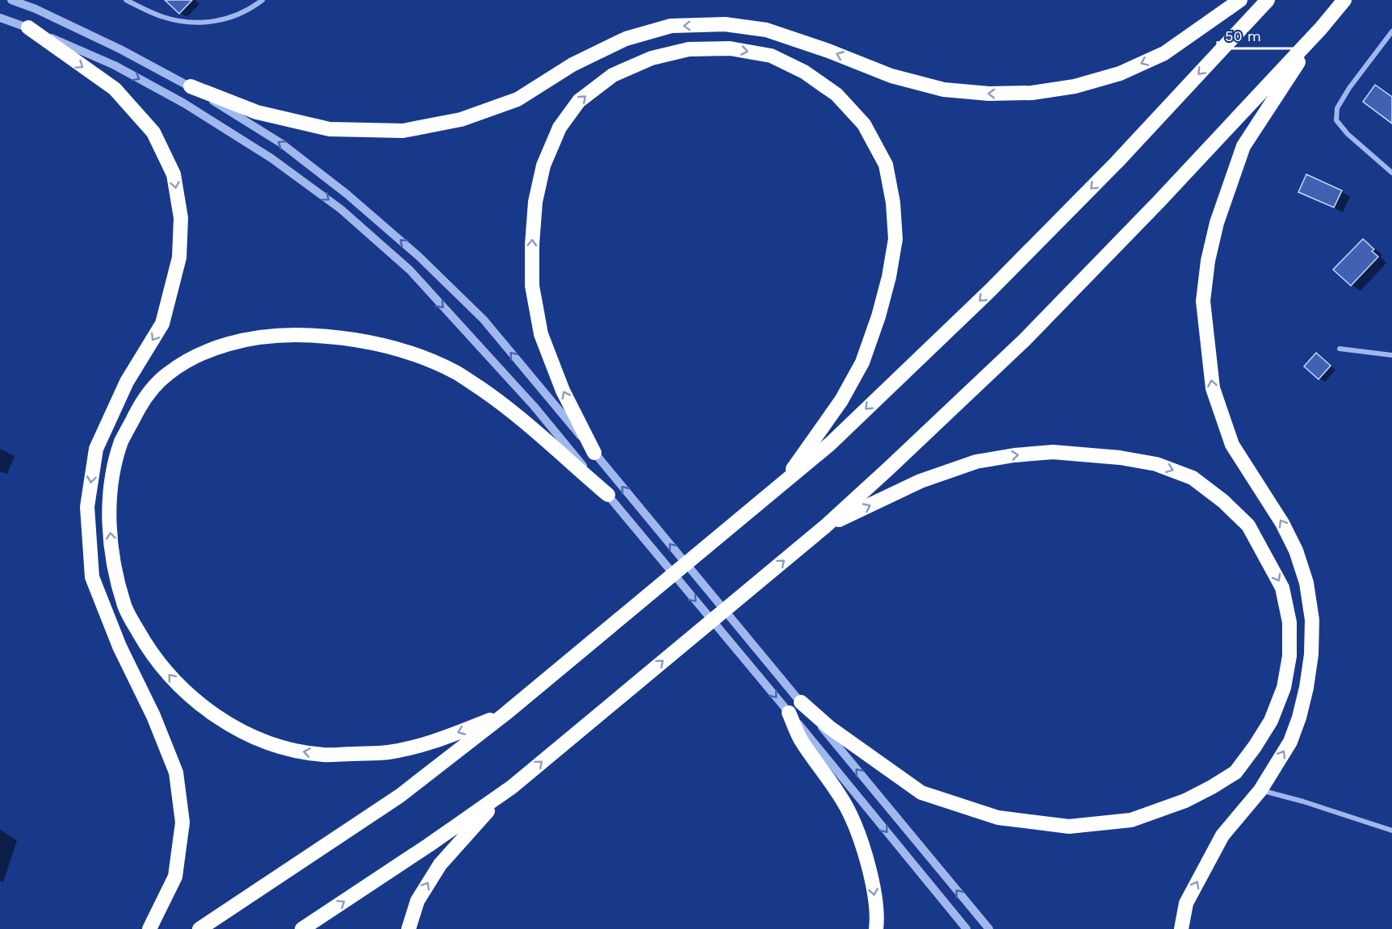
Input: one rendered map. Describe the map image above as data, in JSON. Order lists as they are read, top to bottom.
{
  "scale_bar": "50 m"
}
